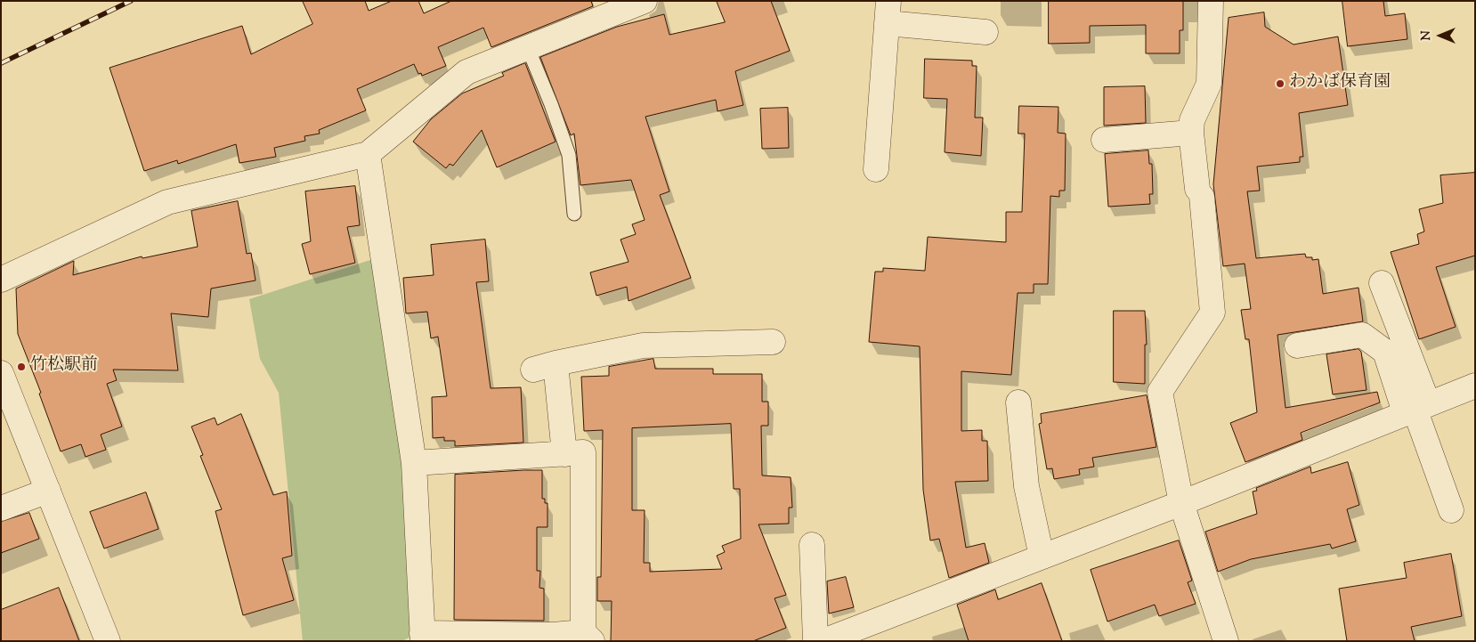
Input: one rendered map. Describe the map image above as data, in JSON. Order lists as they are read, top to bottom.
{
  "places": ["わかば保育園", "竹松駅前"],
  "north": "left"
}
